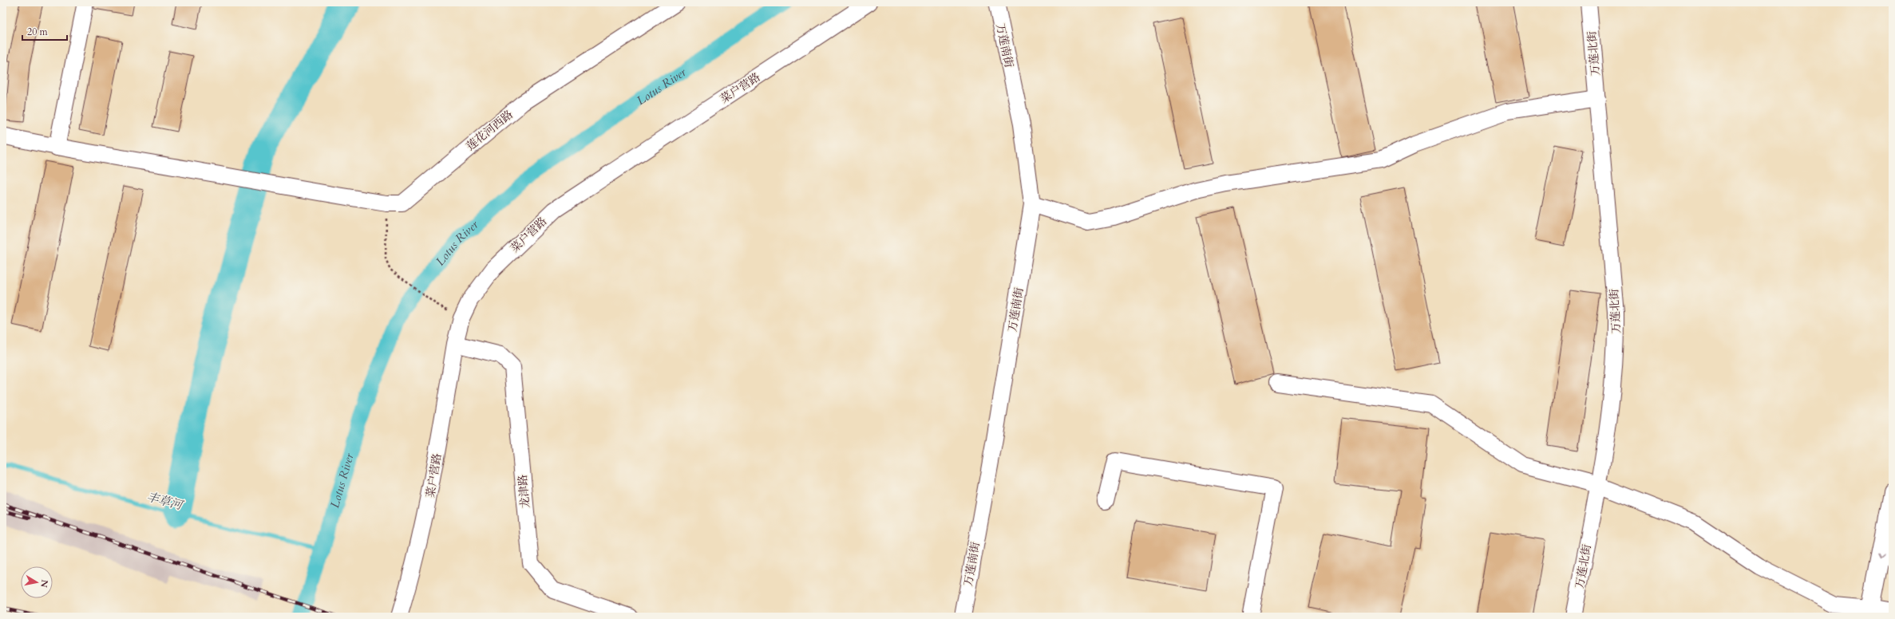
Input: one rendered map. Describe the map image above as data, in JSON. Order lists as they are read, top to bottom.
{
  "streets": {
    "street": [
      "万莲南街",
      "万莲北街",
      "菜户营路",
      "莲花河西路",
      "龙津路"
    ]
  },
  "crossings": [
    ["菜户营路", "龙津路"]
  ],
  "water": ["Lotus River", "丰草河"],
  "scale_bar": "20 m",
  "north": "right"
}
